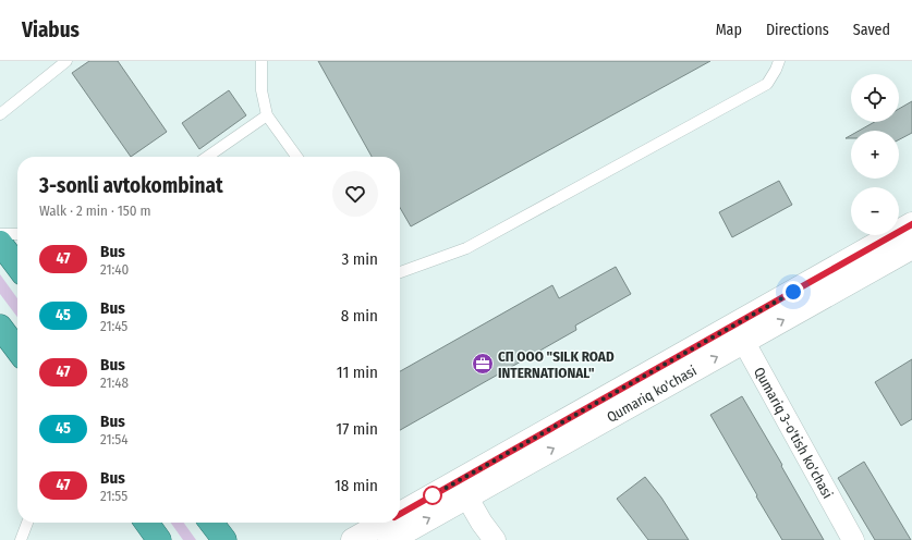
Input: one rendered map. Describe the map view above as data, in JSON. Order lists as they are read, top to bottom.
{
  "streets": {
    "main road": ["Qumariq ko'chasi"],
    "street": ["Qumariq 3-o'tish ko'chasi"]
  },
  "crossings": [
    ["Qumariq ko'chasi", "Qumariq 3-o'tish ko'chasi"]
  ],
  "places": {
    "office": ["СП ООО \"SILK ROAD INTERNATIONAL\""]
  },
  "lines": ["bus line 47"],
  "page": {
    "header": "Viabus",
    "nav": ["Map", "Directions", "Saved"],
    "map_buttons": ["+", "−"],
    "heading": ["3-sonli avtokombinat", "Walk · 2 min · 150 m"],
    "list": [
      {
        "mark": "47",
        "name": "Bus",
        "note": "21:40",
        "value": "3 min"
      },
      {
        "mark": "45",
        "name": "Bus",
        "note": "21:45",
        "value": "8 min"
      },
      {
        "mark": "47",
        "name": "Bus",
        "note": "21:48",
        "value": "11 min"
      },
      {
        "mark": "45",
        "name": "Bus",
        "note": "21:54",
        "value": "17 min"
      },
      {
        "mark": "47",
        "name": "Bus",
        "note": "21:55",
        "value": "18 min"
      }
    ]
  }
}
